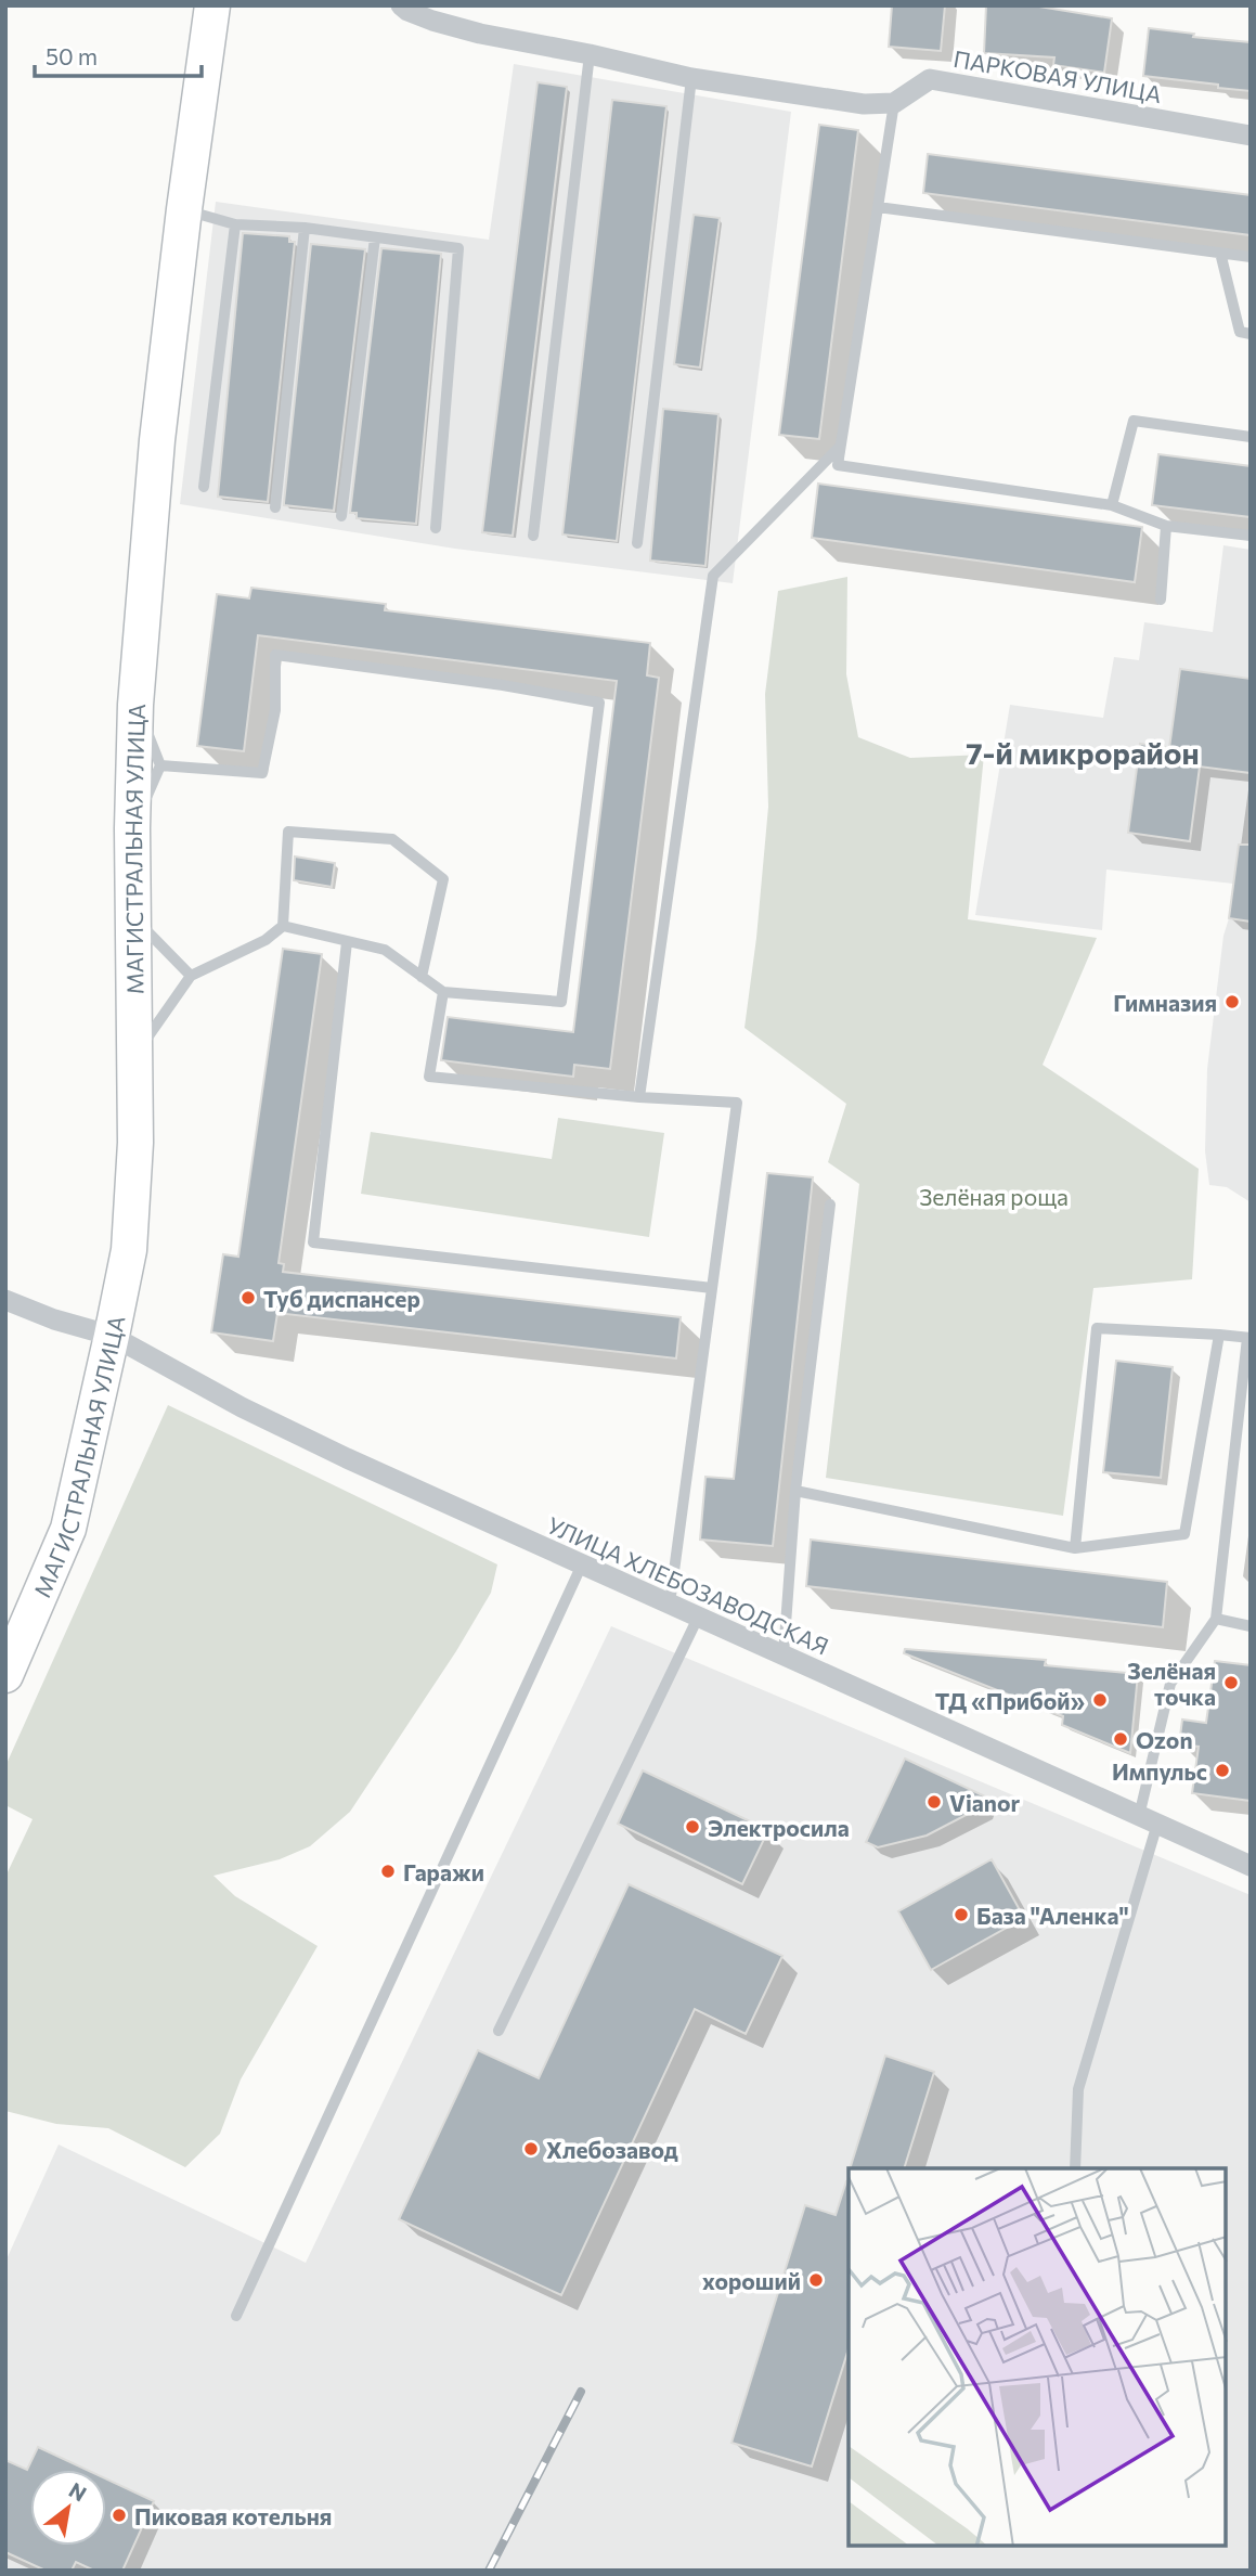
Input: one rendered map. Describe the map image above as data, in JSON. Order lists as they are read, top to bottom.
{
  "streets": {
    "main road": ["МАГИСТРАЛЬНАЯ УЛИЦА"],
    "street": ["ПАРКОВАЯ УЛИЦА", "УЛИЦА ХЛЕБОЗАВОДСКАЯ"]
  },
  "crossings": [
    ["МАГИСТРАЛЬНАЯ УЛИЦА", "УЛИЦА ХЛЕБОЗАВОДСКАЯ"]
  ],
  "districts": ["7-й микрорайон"],
  "parks": ["Зелёная роща"],
  "places": [
    "Гимназия",
    "Туб диспансер",
    "Зелёная точка",
    "ТД «Прибой»",
    "Ozon",
    "Импульс",
    "Vianor",
    "Электросила",
    "Гаражи",
    "База \"Аленка\"",
    "Хлебозавод",
    "хороший",
    "Пиковая котельня"
  ],
  "scale_bar": "50 m",
  "north": "top right"
}
